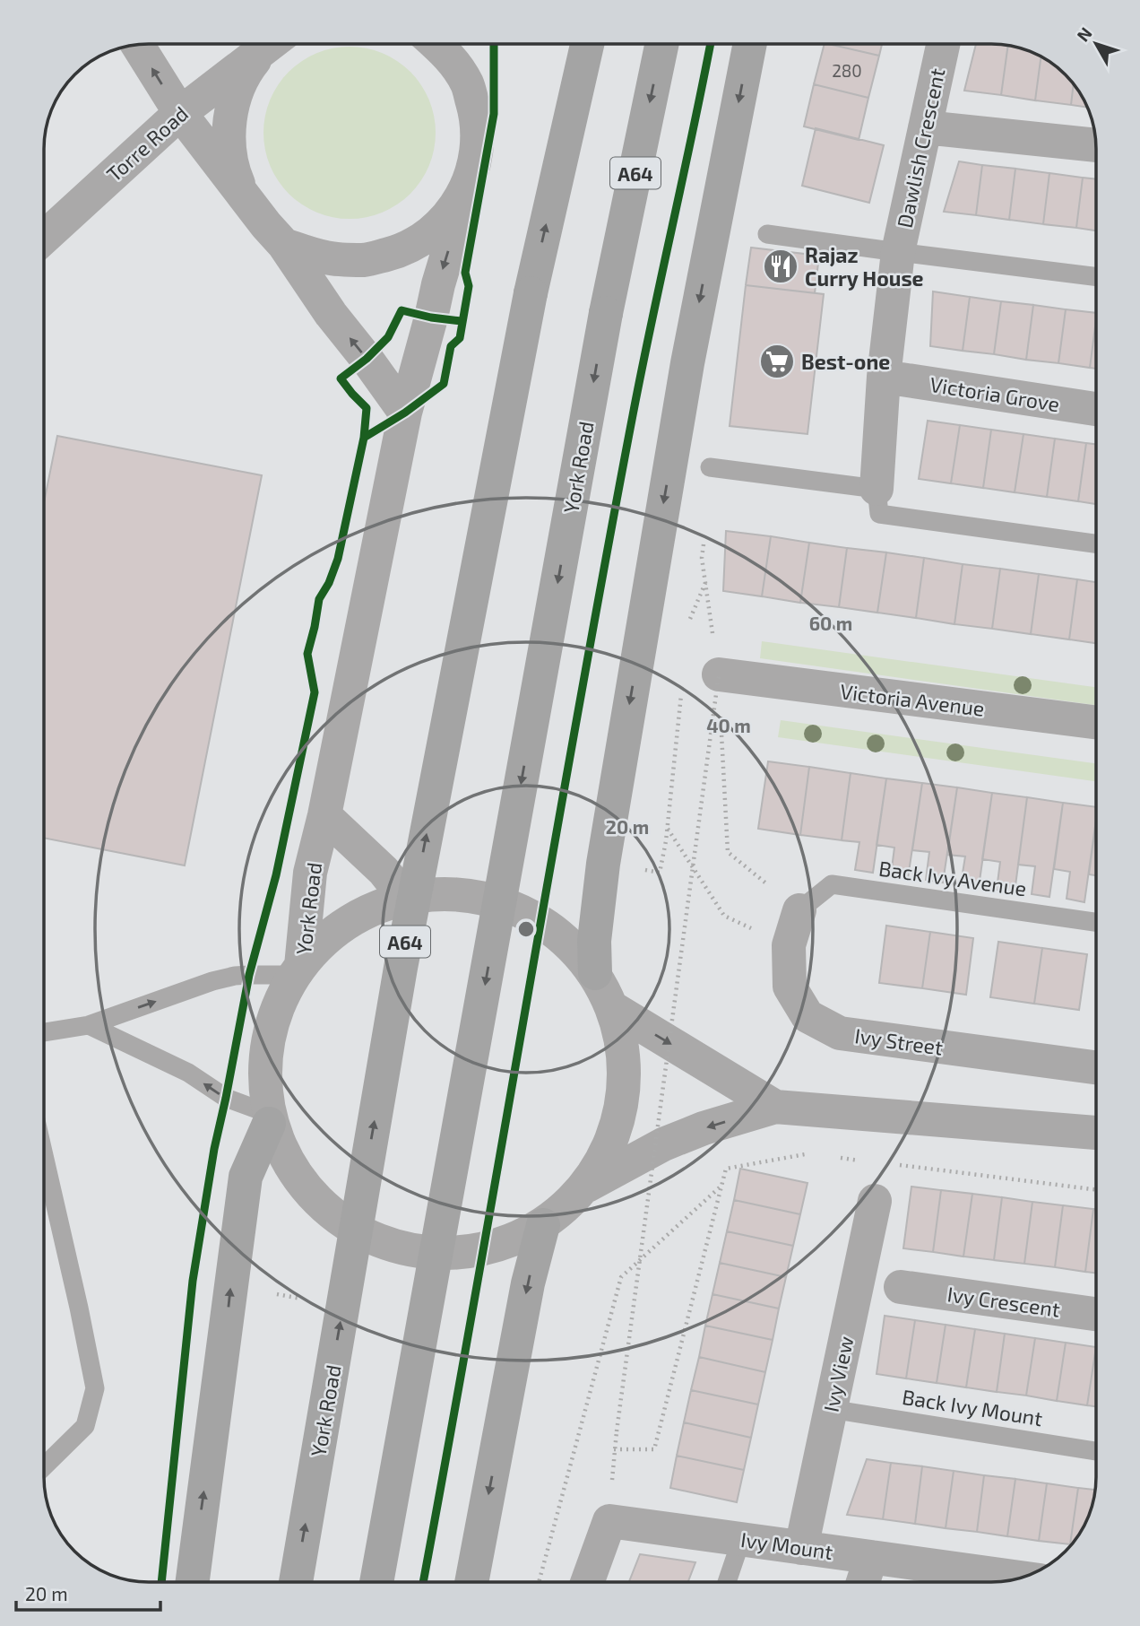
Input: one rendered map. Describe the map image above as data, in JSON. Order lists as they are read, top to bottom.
{
  "streets": {
    "highway": ["A64", "York Road"],
    "street": [
      "Torre Road",
      "Dawlish Crescent",
      "Victoria Grove",
      "Victoria Avenue",
      "Ivy Street",
      "Ivy Crescent",
      "Ivy View",
      "Ivy Mount"
    ],
    "lane": ["Back Ivy Avenue", "Back Ivy Mount"]
  },
  "crossings": [
    ["Dawlish Crescent", "Victoria Grove"],
    ["Back Ivy Avenue", "Ivy Street"],
    ["Ivy View", "Back Ivy Mount"],
    ["Ivy View", "Ivy Mount"]
  ],
  "places": {
    "restaurant": ["Rajaz Curry House"],
    "supermarket": ["Best-one"]
  },
  "house_numbers": ["280"],
  "scale_bar": "20 m",
  "north": "top left",
  "rings": ["60 m", "40 m", "20 m"]
}
